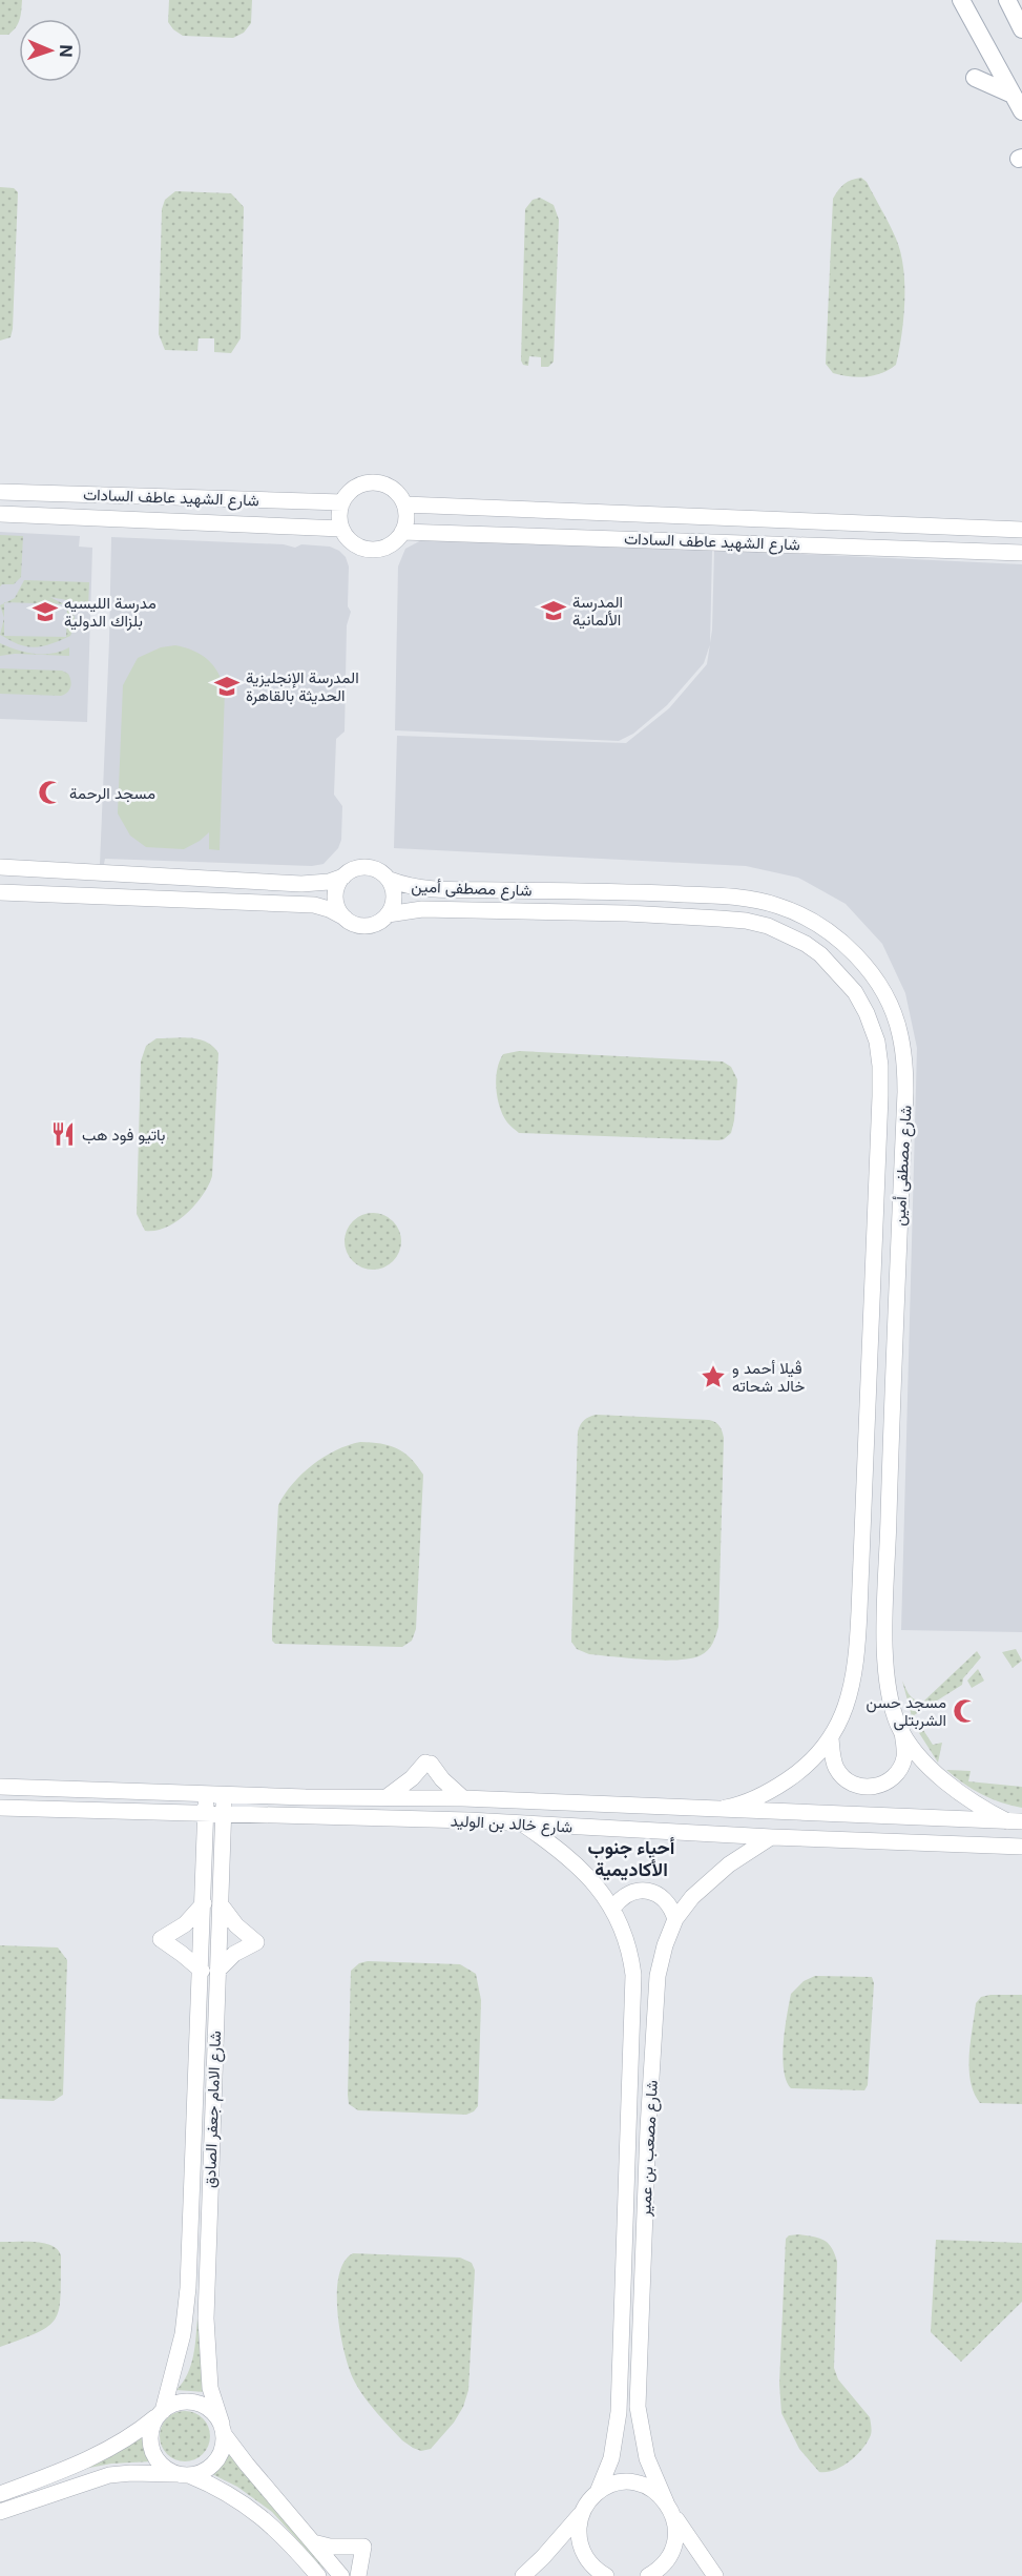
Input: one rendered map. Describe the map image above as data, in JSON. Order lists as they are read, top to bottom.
{
  "streets": {
    "street": [
      "شارع الشهيد عاطف السادات",
      "شارع مصطفى أمين",
      "شارع خالد بن الوليد",
      "شارع الامام جعفر الصادق",
      "شارع مصعب بن عمير"
    ]
  },
  "crossings": [
    ["شارع مصطفى أمين", "شارع خالد بن الوليد"],
    ["شارع خالد بن الوليد", "شارع الامام جعفر الصادق"],
    ["شارع خالد بن الوليد", "شارع مصعب بن عمير"]
  ],
  "districts": ["أحياء جنوب الأكاديمية"],
  "places": {
    "school or university": ["المدرسة الألمانية", "مدرسة الليسيه بلزاك الدولية", "المدرسة الإنجليزية الحديثة بالقاهرة"],
    "mosque": ["مسجد الرحمة", "مسجد حسن الشربتلى"],
    "restaurant": ["باتيو فود هب"],
    "place": ["ڤيلا أحمد و خالد شحاته"]
  },
  "north": "right"
}
